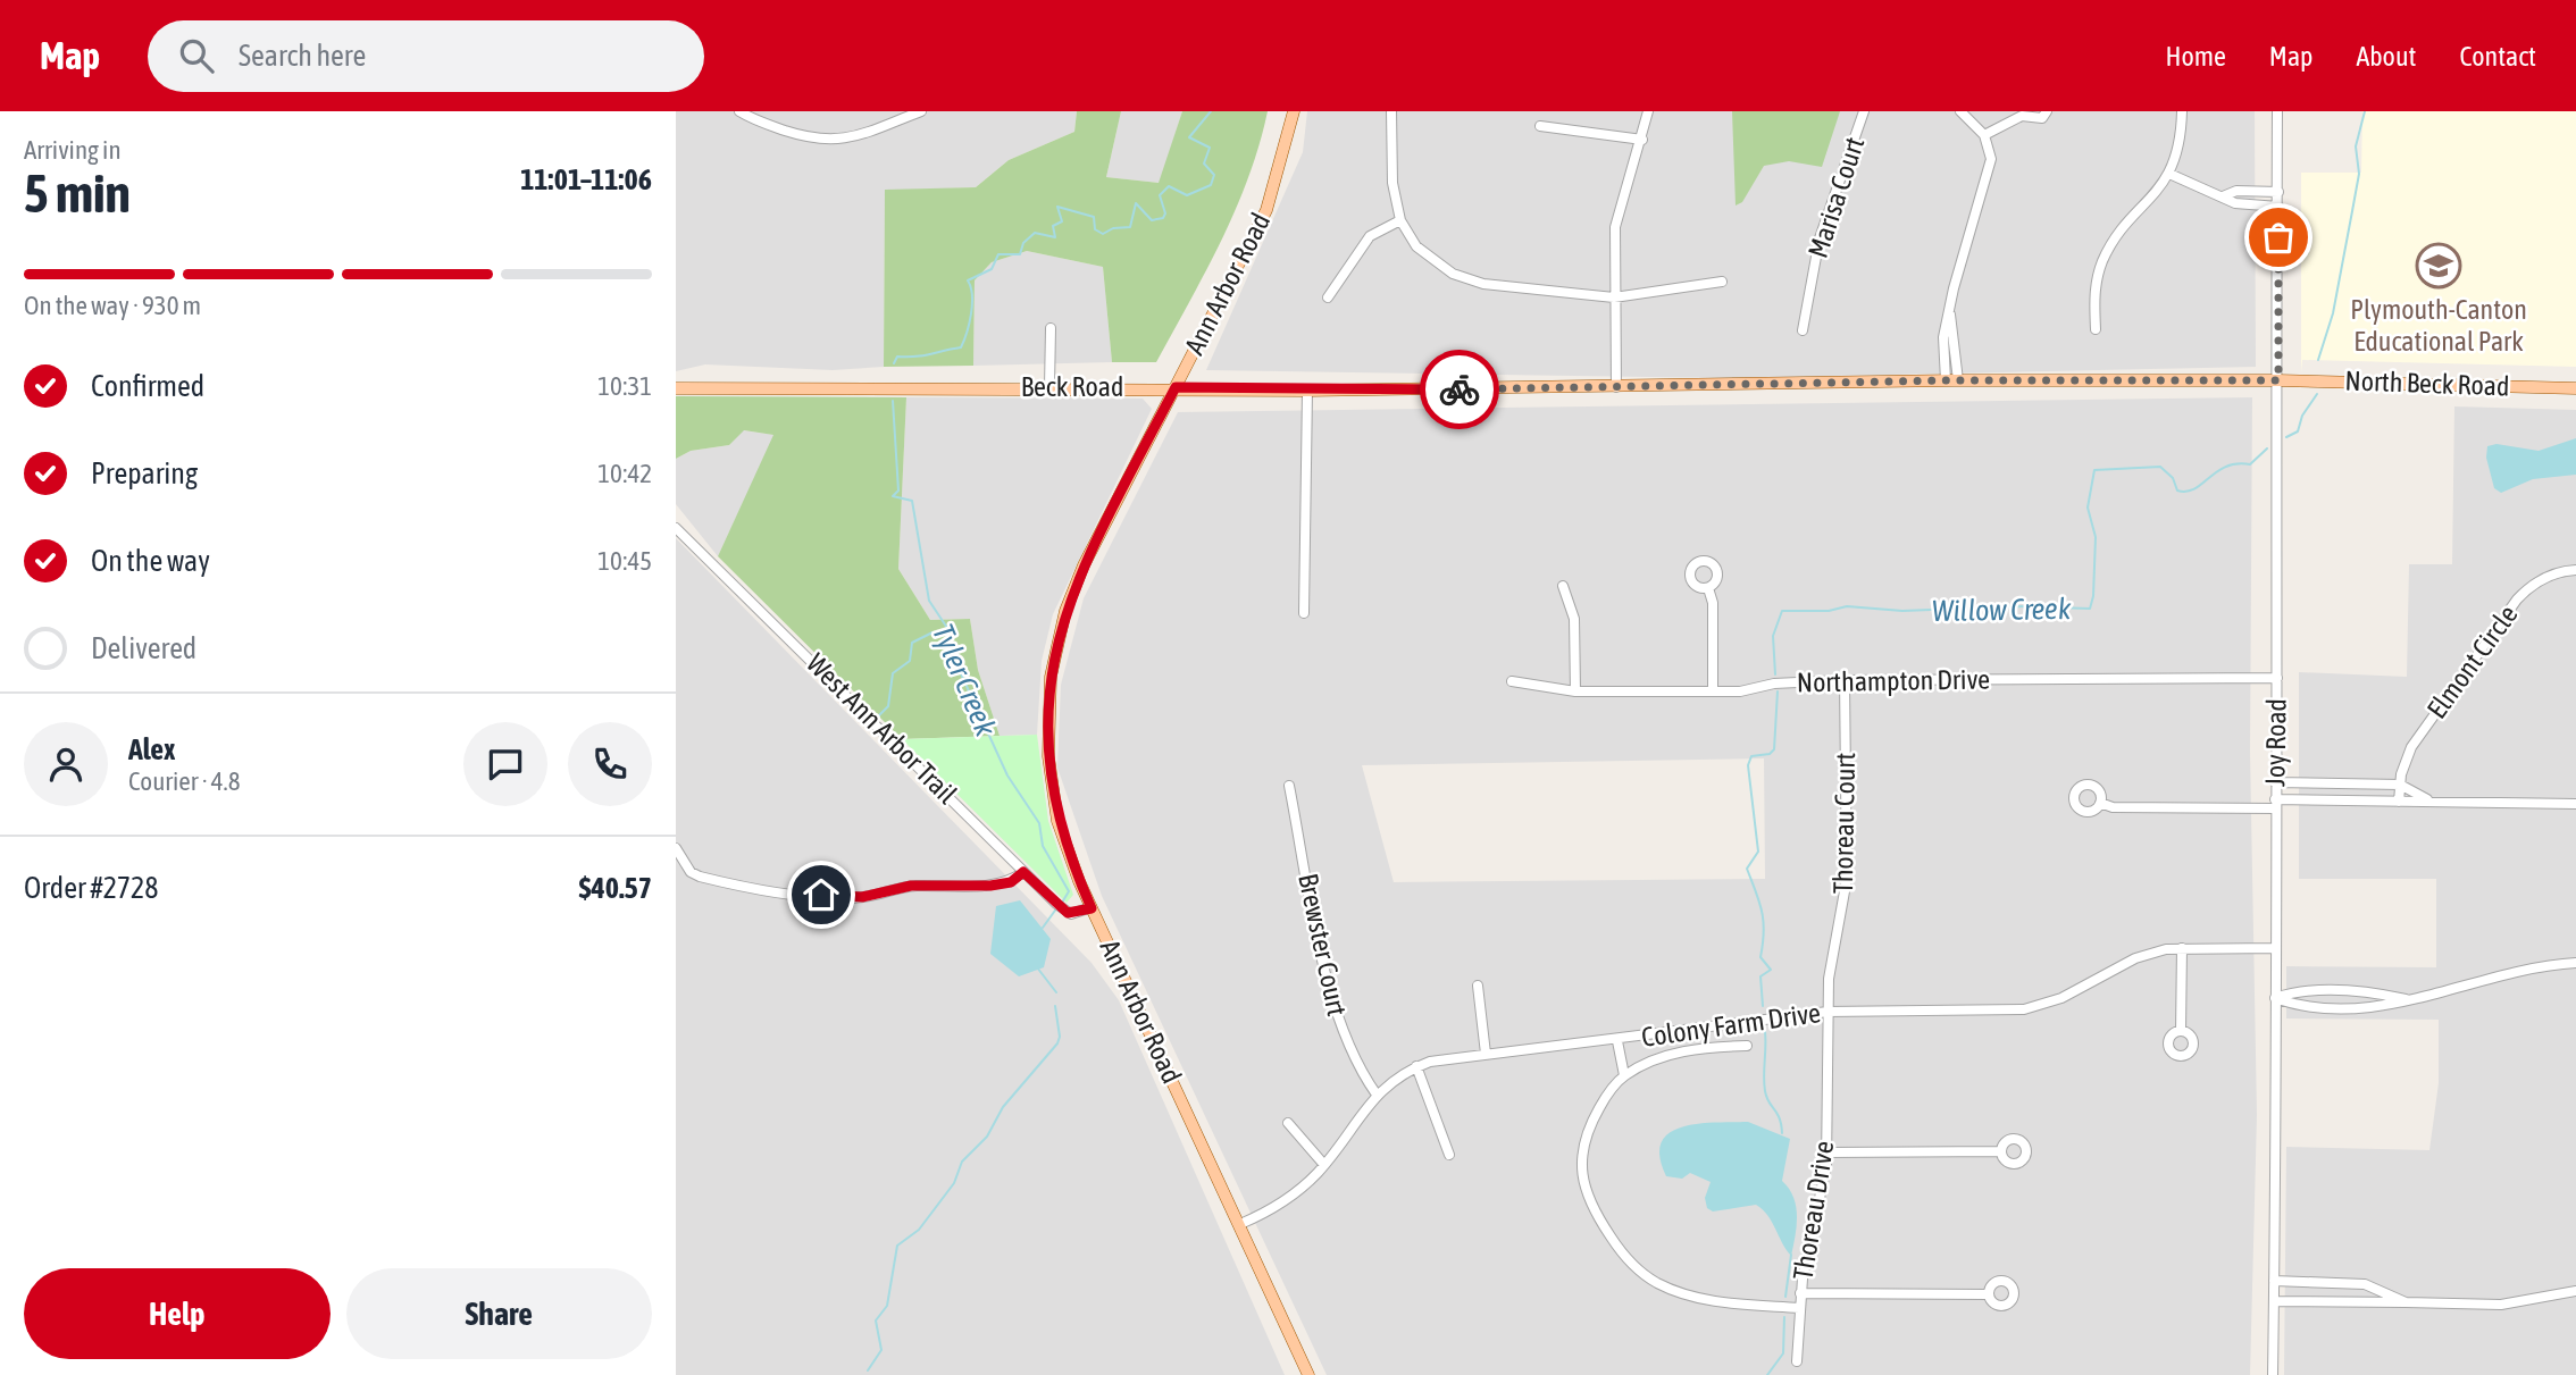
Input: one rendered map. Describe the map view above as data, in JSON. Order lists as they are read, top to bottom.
{
  "streets": {
    "main road": ["Ann Arbor Road", "North Beck Road", "Beck Road"],
    "street": [
      "Marisa Court",
      "Elmont Circle",
      "Northampton Drive",
      "West Ann Arbor Trail",
      "Joy Road",
      "Thoreau Court",
      "Brewster Court",
      "Colony Farm Drive",
      "Thoreau Drive"
    ]
  },
  "crossings": [
    ["Ann Arbor Road", "Beck Road"],
    ["Ann Arbor Road", "West Ann Arbor Trail"],
    ["Ann Arbor Road", "Colony Farm Drive"],
    ["North Beck Road", "Beck Road"],
    ["North Beck Road", "Joy Road"],
    ["Beck Road", "Joy Road"],
    ["Northampton Drive", "Joy Road"],
    ["Northampton Drive", "Thoreau Court"],
    ["Joy Road", "Colony Farm Drive"],
    ["Thoreau Court", "Colony Farm Drive"],
    ["Thoreau Court", "Thoreau Drive"],
    ["Brewster Court", "Colony Farm Drive"],
    ["Colony Farm Drive", "Thoreau Drive"]
  ],
  "water": ["Willow Creek", "Tyler Creek"],
  "places": {
    "school or university": ["Plymouth-Canton Educational Park"]
  },
  "page": {
    "header": "Map",
    "search": "Search here",
    "nav": [
      "Home",
      "Map",
      "About",
      "Contact"
    ],
    "heading": ["5 min", "Arriving in", "11:01–11:06"],
    "panel": [
      "Alex",
      "Courier · 4.8",
      "Order #2728",
      "$40.57"
    ],
    "bar": "On the way · 930 m",
    "list": [
      ["Confirmed", "10:31"],
      ["Preparing", "10:42"],
      ["On the way", "10:45"],
      "Delivered"
    ],
    "buttons": ["Help", "Share"]
  }
}
